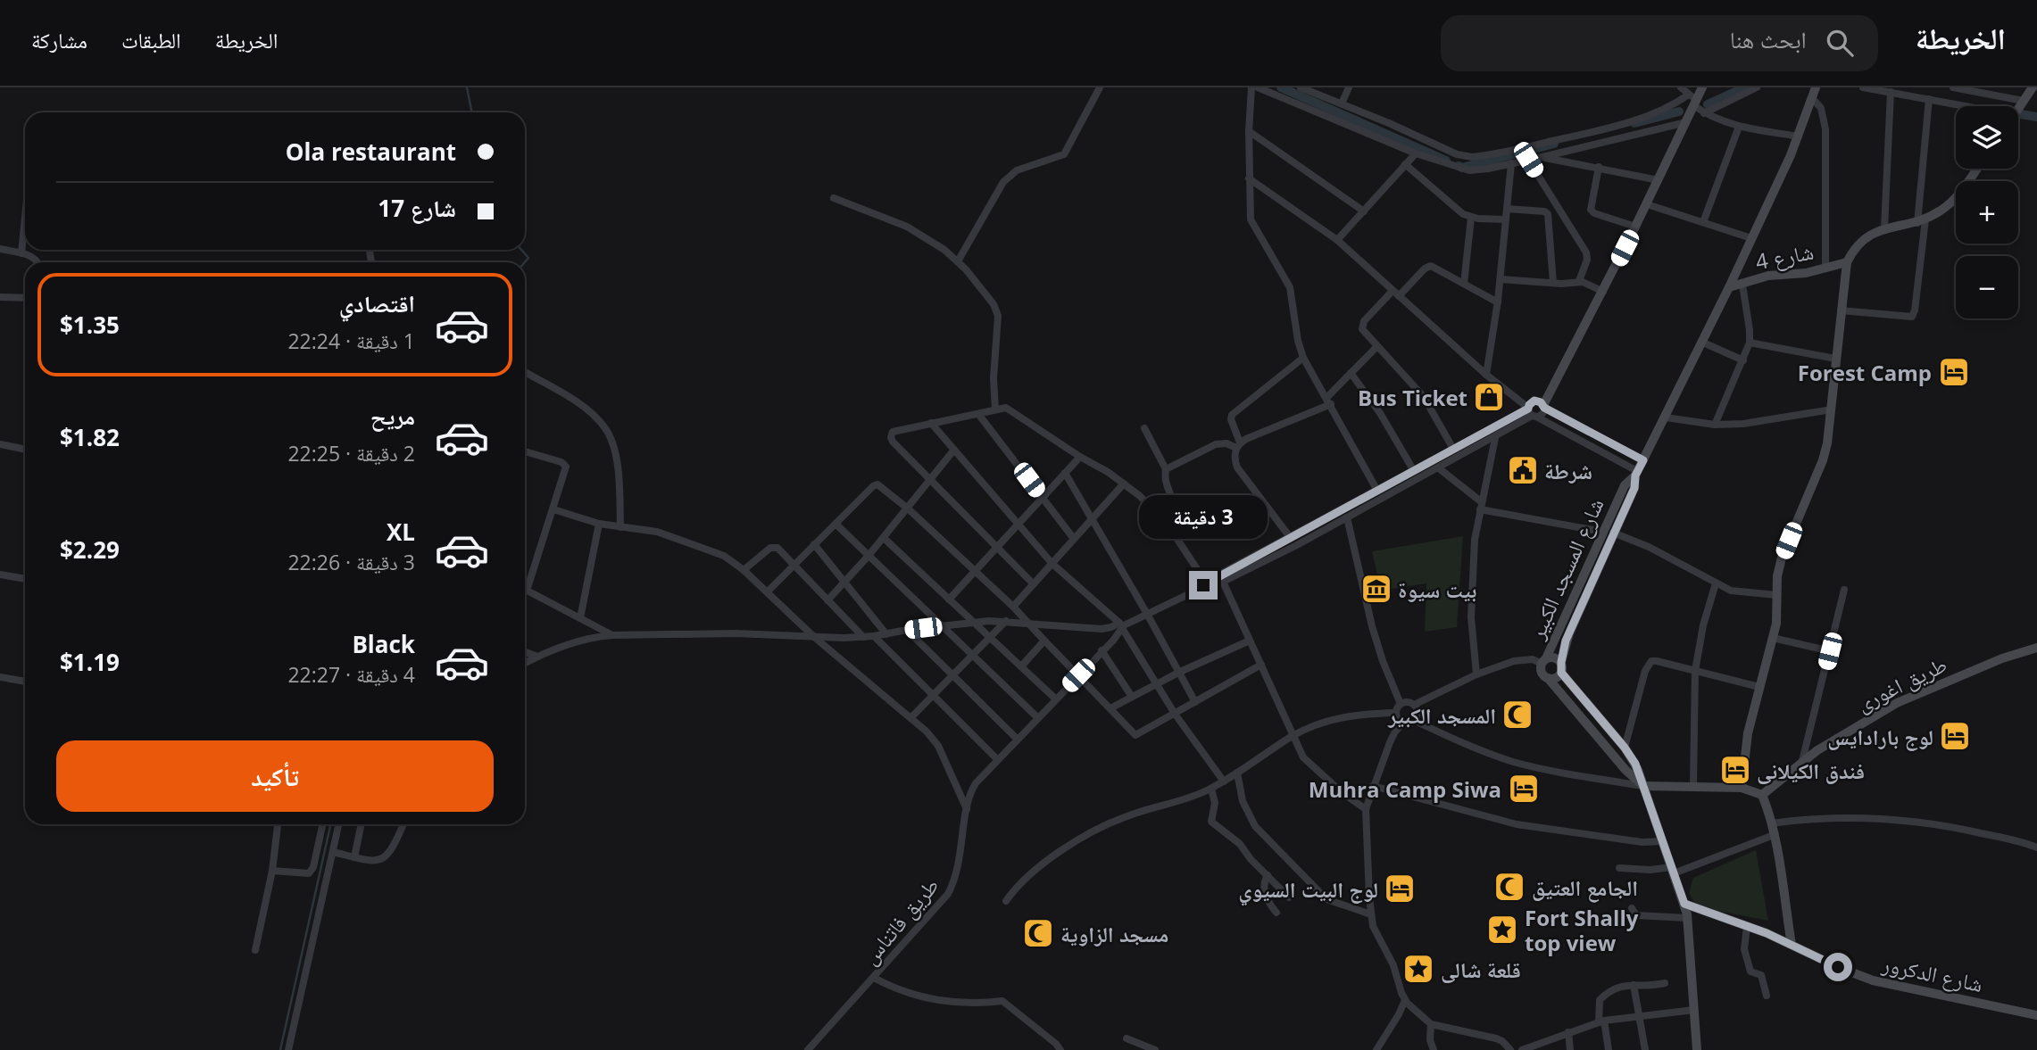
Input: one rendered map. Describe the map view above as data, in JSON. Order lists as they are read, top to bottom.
{
  "streets": {
    "street": [
      "شارع 4",
      "شارع المسجد الكبير",
      "طريق اغورى",
      "طريق فاتناس",
      "شارع الدكرور"
    ]
  },
  "places": {
    "hotel": [
      "Forest Camp",
      "لوج بارادايس",
      "فندق الكيلانى",
      "Muhra Camp Siwa",
      "لوج البيت السيوي"
    ],
    "shop": ["Bus Ticket"],
    "public building": ["شرطة"],
    "museum": ["بيت سيوة"],
    "mosque": ["المسجد الكبير", "الجامع العتيق", "مسجد الزاوية"],
    "place": ["Fort Shally top view", "قلعة شالى"]
  },
  "page": {
    "header": "الخريطة",
    "search": "ابحث هنا",
    "nav": ["الخريطة", "الطبقات", "مشاركة"],
    "map_buttons": ["+", "−"],
    "banner": ["Ola restaurant", "شارع 17"],
    "list": [
      {
        "name": "اقتصادي",
        "note": "1 دقيقة · 22:24",
        "value": "$1.35"
      },
      {
        "name": "مريح",
        "note": "2 دقيقة · 22:25",
        "value": "$1.82"
      },
      {
        "name": "XL",
        "note": "3 دقيقة · 22:26",
        "value": "$2.29"
      },
      {
        "name": "Black",
        "note": "4 دقيقة · 22:27",
        "value": "$1.19"
      }
    ],
    "bubble": "3 دقيقة",
    "buttons": "تأكيد"
  }
}
